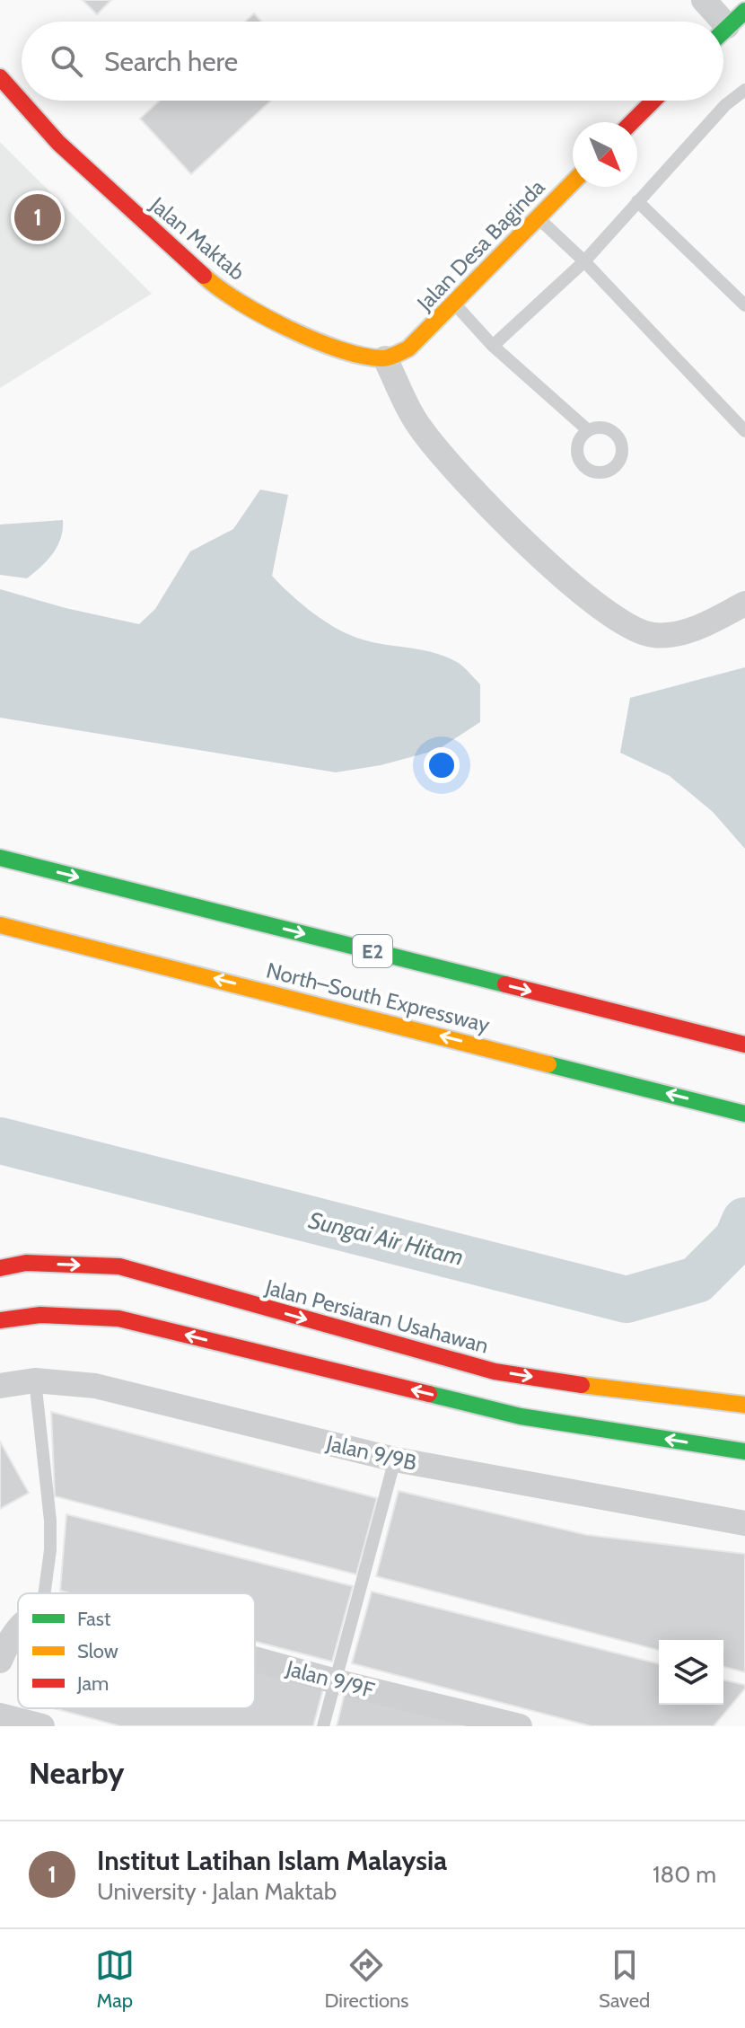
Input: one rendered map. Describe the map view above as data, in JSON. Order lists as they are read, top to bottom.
{
  "streets": {
    "main road": [
      "Jalan Maktab",
      "Jalan Desa Baginda",
      "E2",
      "North–South Expressway",
      "Jalan Persiaran Usahawan"
    ],
    "street": ["Jalan 9/9B", "Jalan 9/9F"]
  },
  "crossings": [
    ["Jalan Maktab", "Jalan Desa Baginda"]
  ],
  "water": ["Sungai Air Hitam"],
  "legend": ["Fast", "Slow", "Jam"],
  "north": "bottom right",
  "page": {
    "search": "Search here",
    "pins": "1",
    "heading": "Nearby",
    "list": [
      {
        "mark": "1",
        "name": "Institut Latihan Islam Malaysia",
        "note": "University · Jalan Maktab",
        "value": "180 m"
      }
    ],
    "nav": ["Map", "Directions", "Saved"]
  }
}
